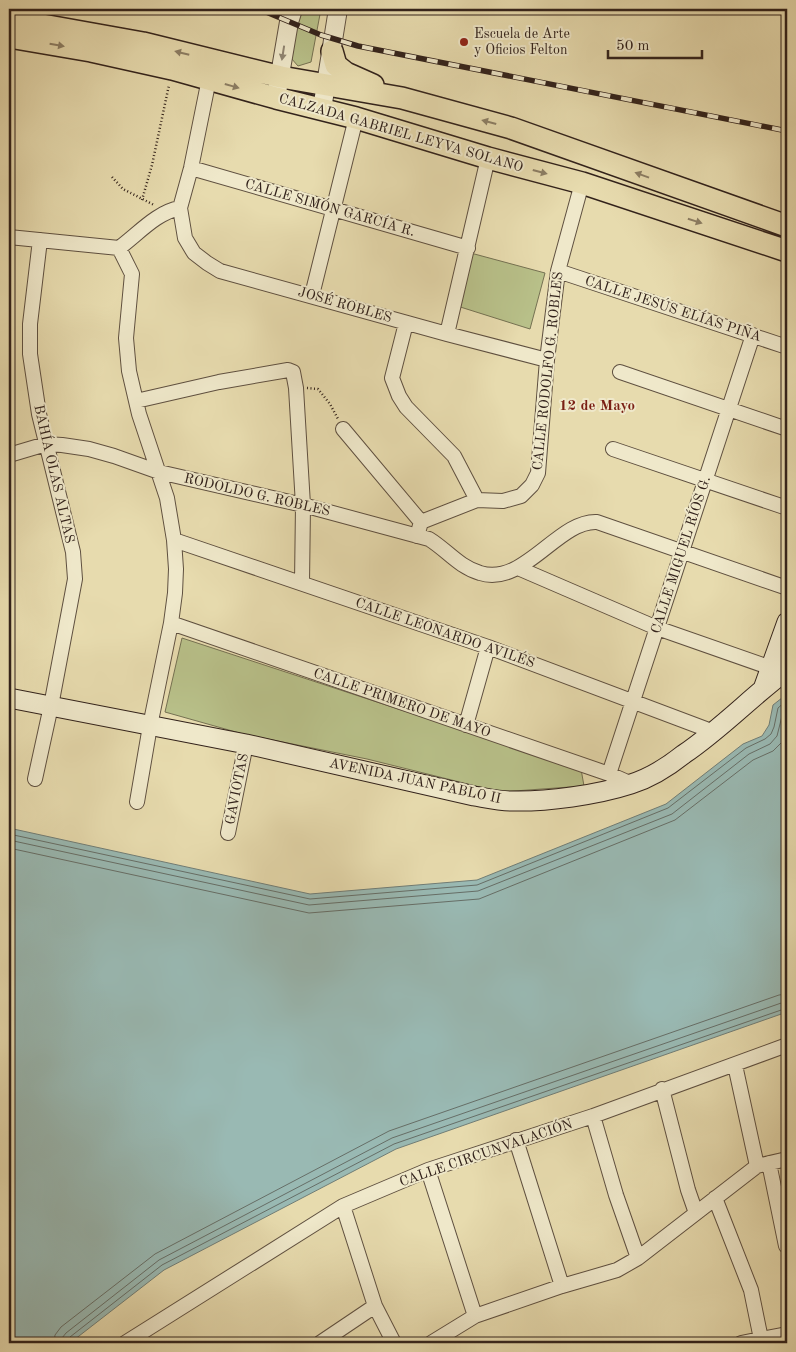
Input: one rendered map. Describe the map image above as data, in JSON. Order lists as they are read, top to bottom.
{
  "streets": {
    "main road": ["CALZADA GABRIEL LEYVA SOLANO", "AVENIDA JUAN PABLO II"],
    "street": [
      "CALLE SIMÓN GARCÍA R.",
      "JOSÉ ROBLES",
      "CALLE JESÚS ELÍAS PIÑA",
      "CALLE RODOLFO G. ROBLES",
      "BAHÍA OLAS ALTAS",
      "RODOLDO G. ROBLES",
      "CALLE MIGUEL RÍOS G.",
      "CALLE LEONARDO AVILÉS",
      "CALLE PRIMERO DE MAYO",
      "GAVIOTAS",
      "CALLE CIRCUNVALACIÓN"
    ]
  },
  "crossings": [
    ["CALZADA GABRIEL LEYVA SOLANO", "CALLE RODOLFO G. ROBLES"],
    ["JOSÉ ROBLES", "CALLE RODOLFO G. ROBLES"],
    ["CALLE JESÚS ELÍAS PIÑA", "CALLE RODOLFO G. ROBLES"],
    ["CALLE JESÚS ELÍAS PIÑA", "CALLE MIGUEL RÍOS G."],
    ["BAHÍA OLAS ALTAS", "RODOLDO G. ROBLES"],
    ["BAHÍA OLAS ALTAS", "AVENIDA JUAN PABLO II"],
    ["CALLE MIGUEL RÍOS G.", "CALLE LEONARDO AVILÉS"],
    ["CALLE MIGUEL RÍOS G.", "CALLE PRIMERO DE MAYO"],
    ["CALLE LEONARDO AVILÉS", "AVENIDA JUAN PABLO II"],
    ["CALLE PRIMERO DE MAYO", "AVENIDA JUAN PABLO II"],
    ["AVENIDA JUAN PABLO II", "GAVIOTAS"]
  ],
  "districts": ["12 de Mayo"],
  "places": ["Escuela de Arte y Oficios Felton"],
  "scale_bar": "50 m"
}
